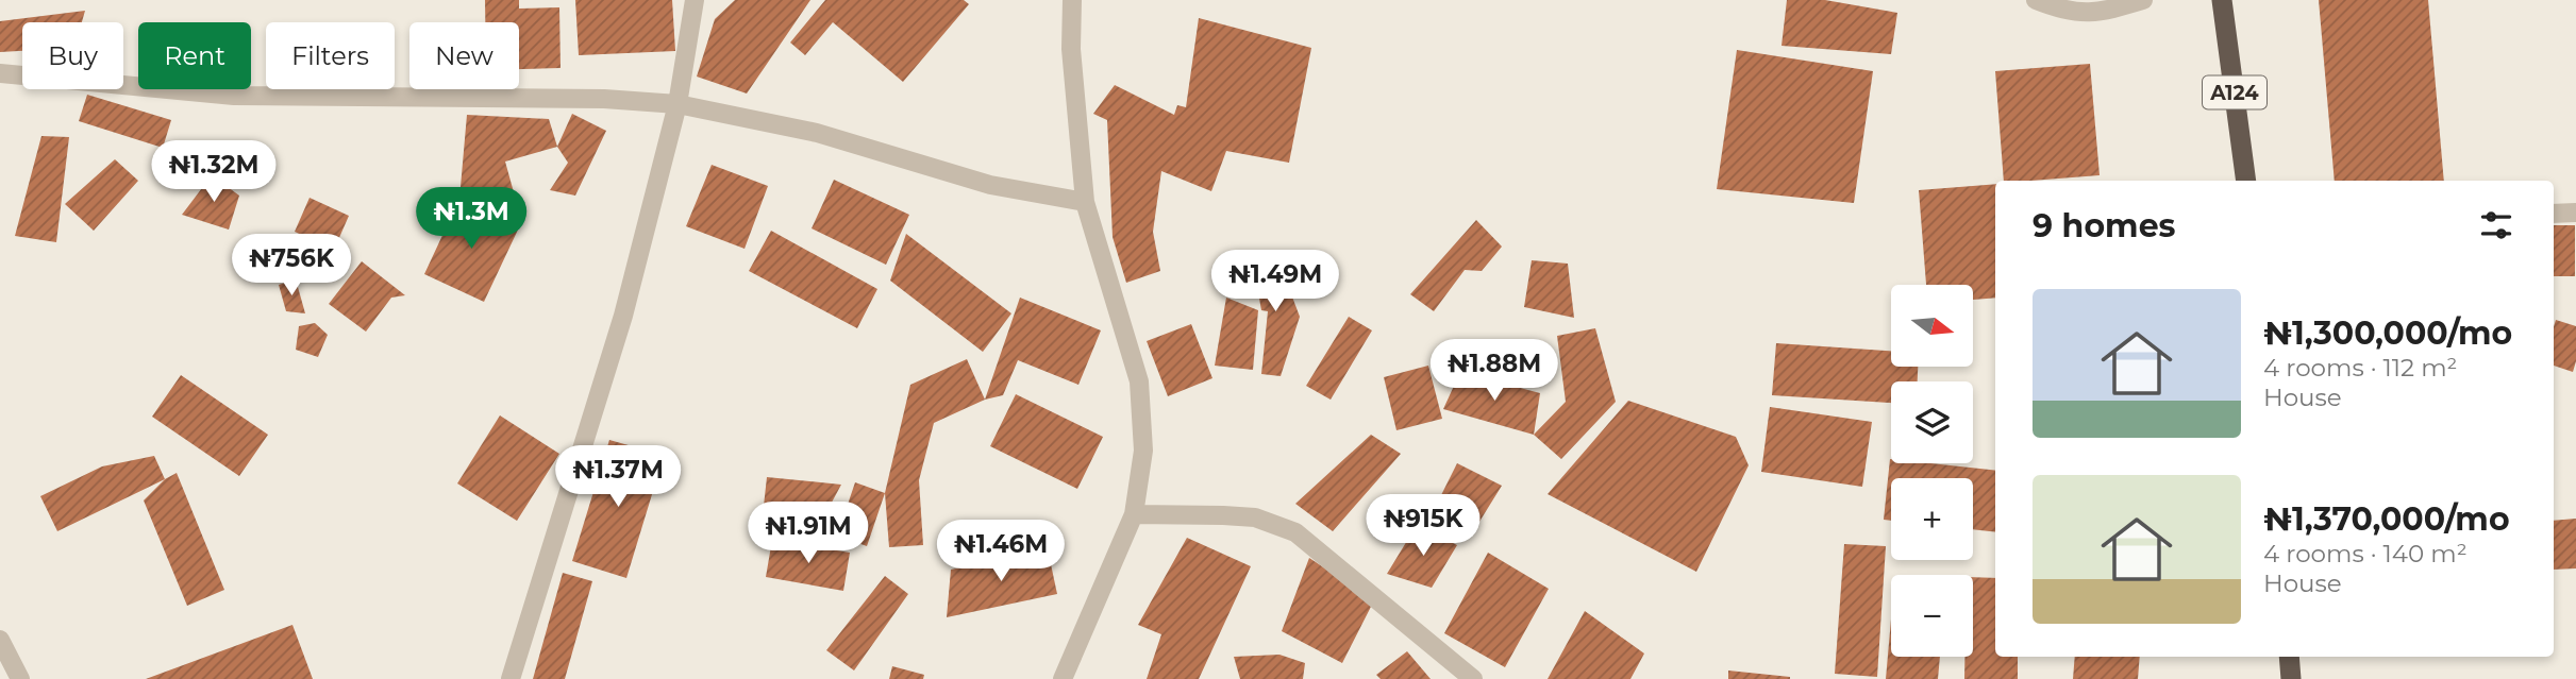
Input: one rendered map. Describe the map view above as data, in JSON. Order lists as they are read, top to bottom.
{
  "streets": {
    "highway": ["A124"]
  },
  "north": "right",
  "page": {
    "chip": [
      "Buy",
      "Rent",
      "Filters",
      "New"
    ],
    "price": [
      "₦1.32M",
      "₦1.3M",
      "₦756K",
      "₦1.49M",
      "₦1.88M",
      "₦1.37M",
      "₦915K",
      "₦1.91M",
      "₦1.46M"
    ],
    "heading": "9 homes",
    "list": [
      {
        "name": "₦1,300,000/mo",
        "note": "4 rooms · 112 m² · House"
      },
      {
        "name": "₦1,370,000/mo",
        "note": "4 rooms · 140 m² · House"
      }
    ],
    "map_buttons": ["+", "−"]
  }
}
